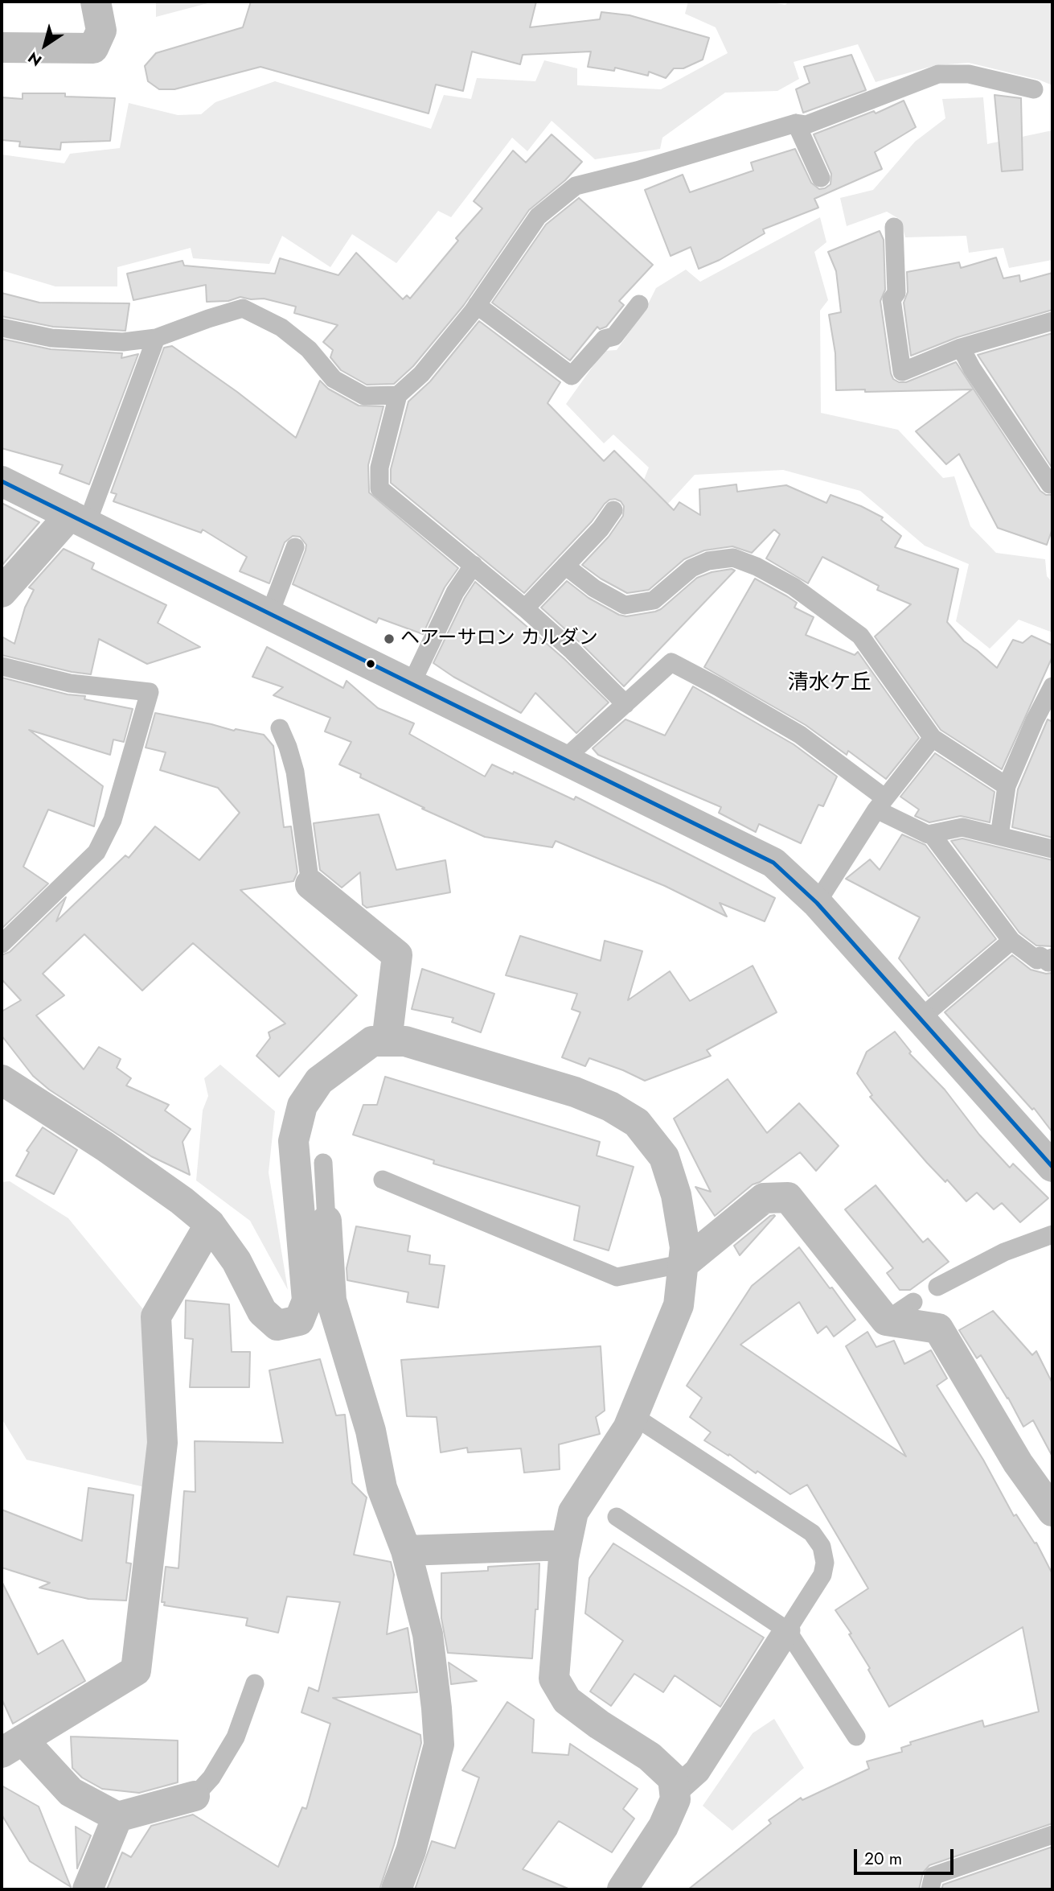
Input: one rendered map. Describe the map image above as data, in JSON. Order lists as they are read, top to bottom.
{
  "districts": ["清水ケ丘"],
  "places": ["ヘアーサロン カルダン"],
  "scale_bar": "20 m",
  "north": "bottom left"
}
